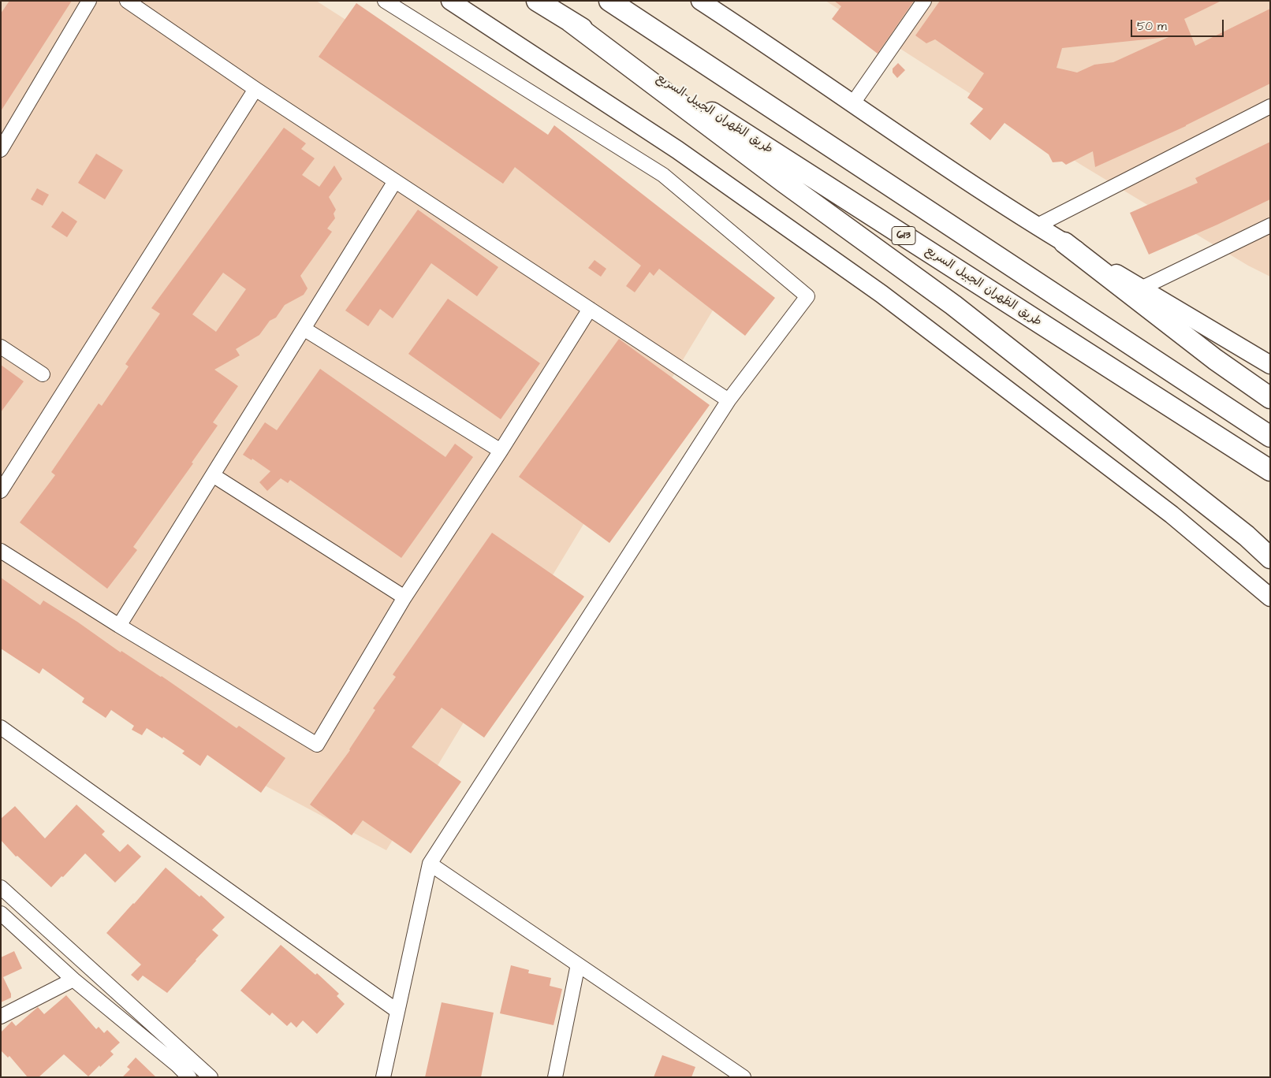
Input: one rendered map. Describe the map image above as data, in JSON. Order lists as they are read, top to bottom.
{
  "streets": {
    "highway": ["طريق الظهران الجبيل السريع", "613"]
  },
  "scale_bar": "50 m"
}
